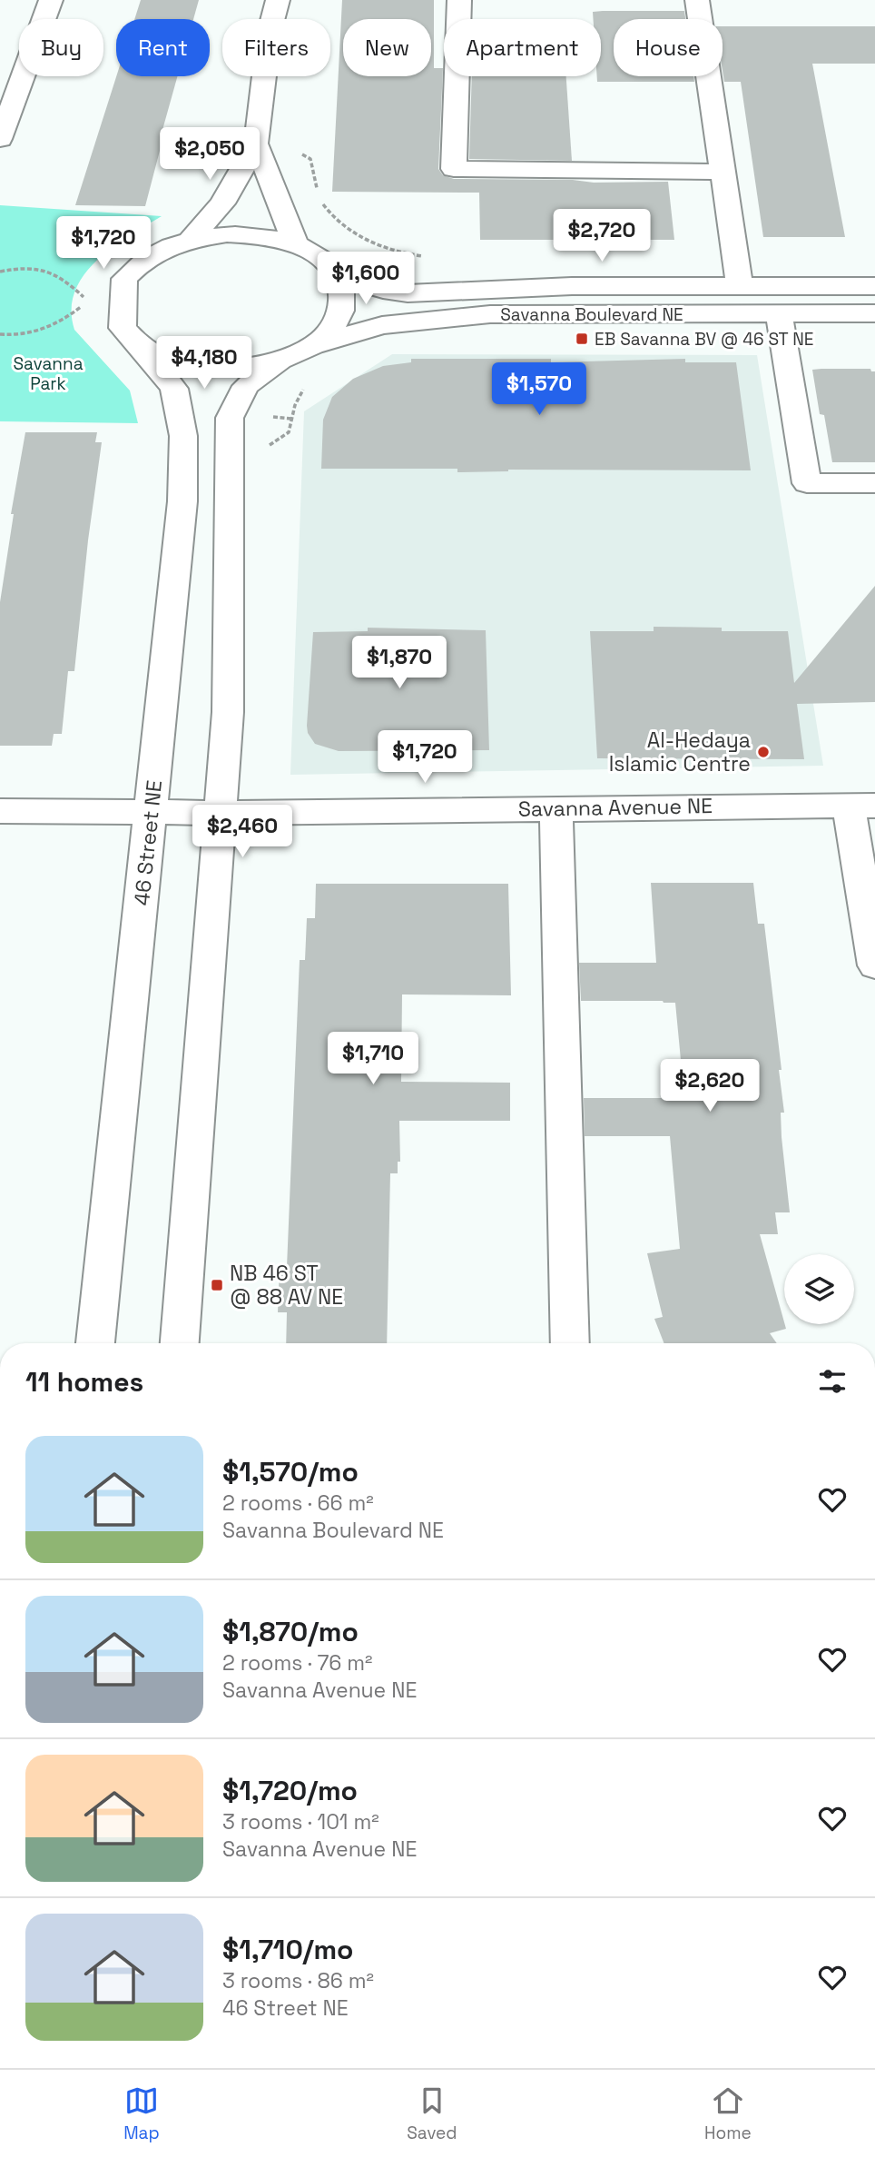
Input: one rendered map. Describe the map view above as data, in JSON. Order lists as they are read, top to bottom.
{
  "streets": {
    "street": ["Savanna Boulevard NE", "Savanna Avenue NE", "46 Street NE"]
  },
  "crossings": [
    ["Savanna Boulevard NE", "46 Street NE"],
    ["Savanna Avenue NE", "46 Street NE"]
  ],
  "parks": ["Savanna Park"],
  "places": {
    "transit": ["EB Savanna BV @ 46 ST NE", "NB 46 ST @ 88 AV NE"],
    "other": ["Al-Hedaya Islamic Centre"]
  },
  "page": {
    "chip": [
      "Buy",
      "Rent",
      "Filters",
      "New",
      "Apartment",
      "House"
    ],
    "price": [
      "$2,050",
      "$2,720",
      "$1,720",
      "$1,600",
      "$4,180",
      "$1,570",
      "$1,870",
      "$1,720",
      "$2,460",
      "$1,710",
      "$2,620"
    ],
    "heading": "11 homes",
    "list": [
      {
        "name": "$1,570/mo",
        "note": "2 rooms · 66 m² · Savanna Boulevard NE"
      },
      {
        "name": "$1,870/mo",
        "note": "2 rooms · 76 m² · Savanna Avenue NE"
      },
      {
        "name": "$1,720/mo",
        "note": "3 rooms · 101 m² · Savanna Avenue NE"
      },
      {
        "name": "$1,710/mo",
        "note": "3 rooms · 86 m² · 46 Street NE"
      }
    ],
    "tabs": ["Map", "Saved", "Home"]
  }
}
